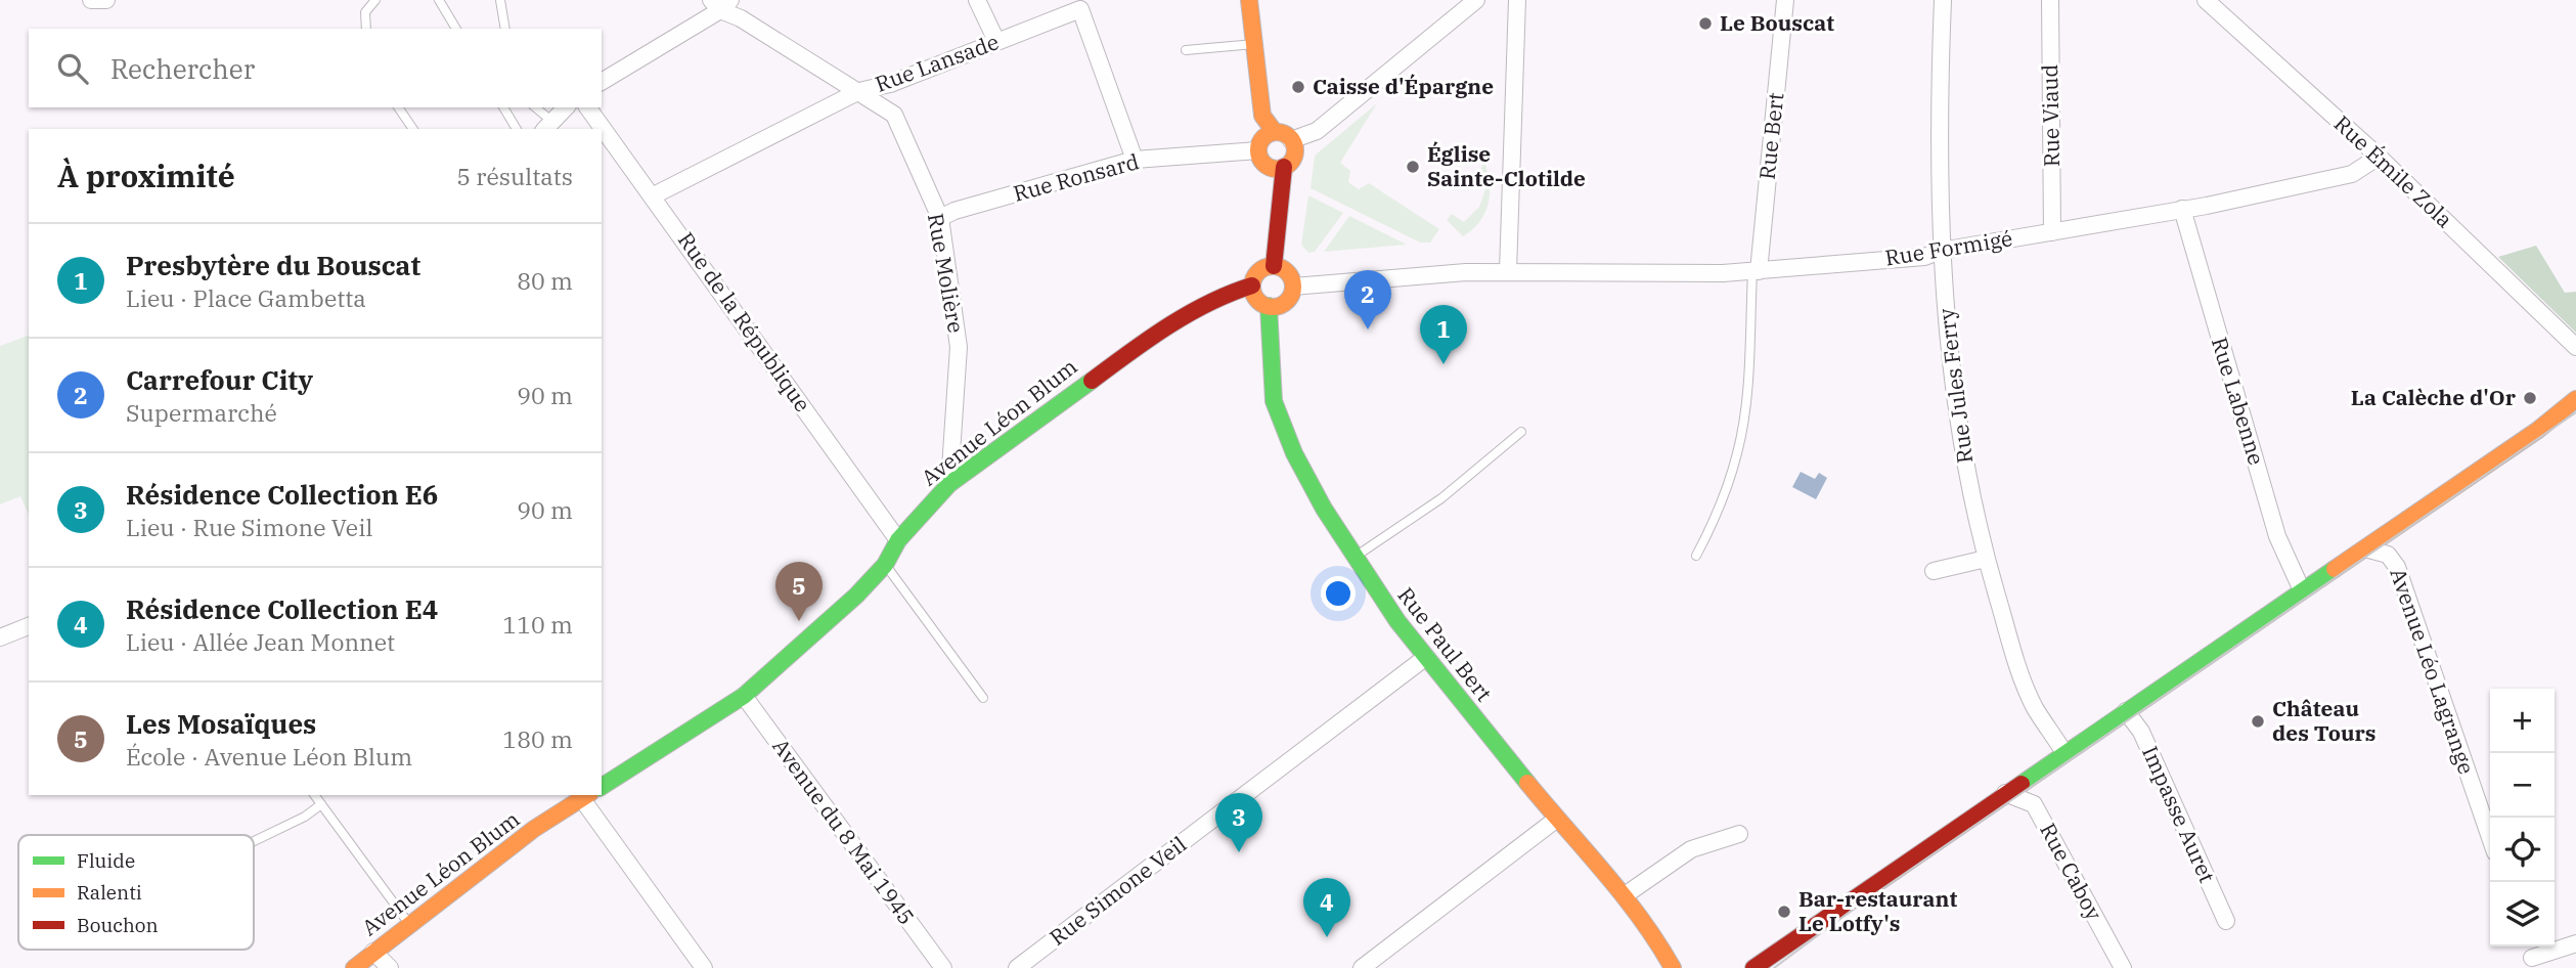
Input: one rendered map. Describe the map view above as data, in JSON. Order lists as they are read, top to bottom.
{
  "streets": {
    "street": [
      "Rue Lansade",
      "Rue Viaud",
      "Rue Bert",
      "Rue Émile Zola",
      "Rue Ronsard",
      "Rue Formigé",
      "Rue Molière",
      "Rue de la République",
      "Rue Jules Ferry",
      "Rue Labenne",
      "Avenue Léon Blum",
      "Rue Paul Bert",
      "Avenue Léo Lagrange",
      "Impasse Auret",
      "Avenue du 8 Mai 1945",
      "Rue Caboy",
      "Rue Simone Veil"
    ]
  },
  "crossings": [
    ["Rue Lansade", "Rue Ronsard"],
    ["Rue Lansade", "Rue Molière"],
    ["Rue Lansade", "Rue de la République"],
    ["Rue Viaud", "Rue Formigé"],
    ["Rue Bert", "Rue Formigé"],
    ["Rue Émile Zola", "Rue Formigé"],
    ["Rue Ronsard", "Rue Molière"],
    ["Rue Formigé", "Rue Jules Ferry"],
    ["Rue Formigé", "Rue Labenne"],
    ["Rue Formigé", "Avenue Léon Blum"],
    ["Rue Formigé", "Rue Paul Bert"],
    ["Rue Molière", "Avenue Léon Blum"],
    ["Rue de la République", "Avenue Léon Blum"],
    ["Avenue Léon Blum", "Rue Paul Bert"],
    ["Avenue Léon Blum", "Avenue du 8 Mai 1945"],
    ["Rue Paul Bert", "Rue Simone Veil"]
  ],
  "places": [
    "Le Bouscat",
    "Caisse d'Épargne",
    "Église Sainte-Clotilde",
    "La Calèche d'Or",
    "Château des Tours",
    "Bar-restaurant Le Lotfy's"
  ],
  "legend": ["Fluide", "Ralenti", "Bouchon"],
  "page": {
    "search": "Rechercher",
    "heading": ["À proximité", "5 résultats"],
    "list": [
      {
        "mark": "1",
        "name": "Presbytère du Bouscat",
        "note": "Lieu · Place Gambetta",
        "value": "80 m"
      },
      {
        "mark": "2",
        "name": "Carrefour City",
        "note": "Supermarché",
        "value": "90 m"
      },
      {
        "mark": "3",
        "name": "Résidence Collection E6",
        "note": "Lieu · Rue Simone Veil",
        "value": "90 m"
      },
      {
        "mark": "4",
        "name": "Résidence Collection E4",
        "note": "Lieu · Allée Jean Monnet",
        "value": "110 m"
      },
      {
        "mark": "5",
        "name": "Les Mosaïques",
        "note": "École · Avenue Léon Blum",
        "value": "180 m"
      }
    ],
    "pins": [
      "2",
      "1",
      "5",
      "3",
      "4"
    ],
    "map_buttons": ["+", "−"]
  }
}
